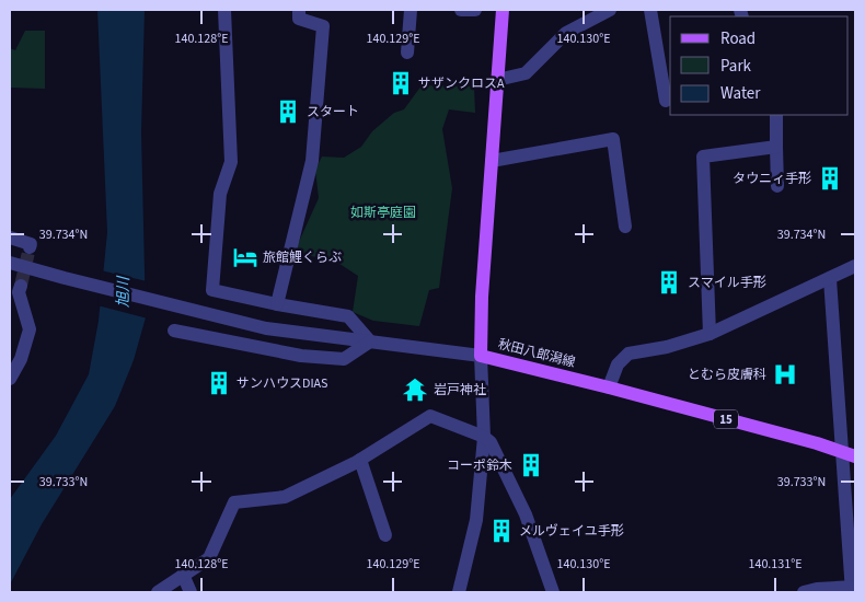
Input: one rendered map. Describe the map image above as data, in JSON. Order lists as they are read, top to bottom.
{
  "streets": {
    "main road": ["秋田八郎潟線", "15"]
  },
  "water": ["旭川"],
  "parks": ["如斯亭庭園"],
  "places": {
    "building": [
      "サザンクロスA",
      "スタート",
      "タウニィ手形",
      "スマイル手形",
      "サンハウスDIAS",
      "コーポ鈴木",
      "メルヴェイユ手形"
    ],
    "hotel": ["旅館鯉くらぶ"],
    "hospital": ["とむら皮膚科"],
    "temple": ["岩戸神社"]
  },
  "legend": ["Road", "Park", "Water"],
  "coordinates": [
    "140.128°E",
    "140.129°E",
    "140.130°E",
    "39.734°N",
    "39.733°N",
    "140.131°E"
  ]
}
